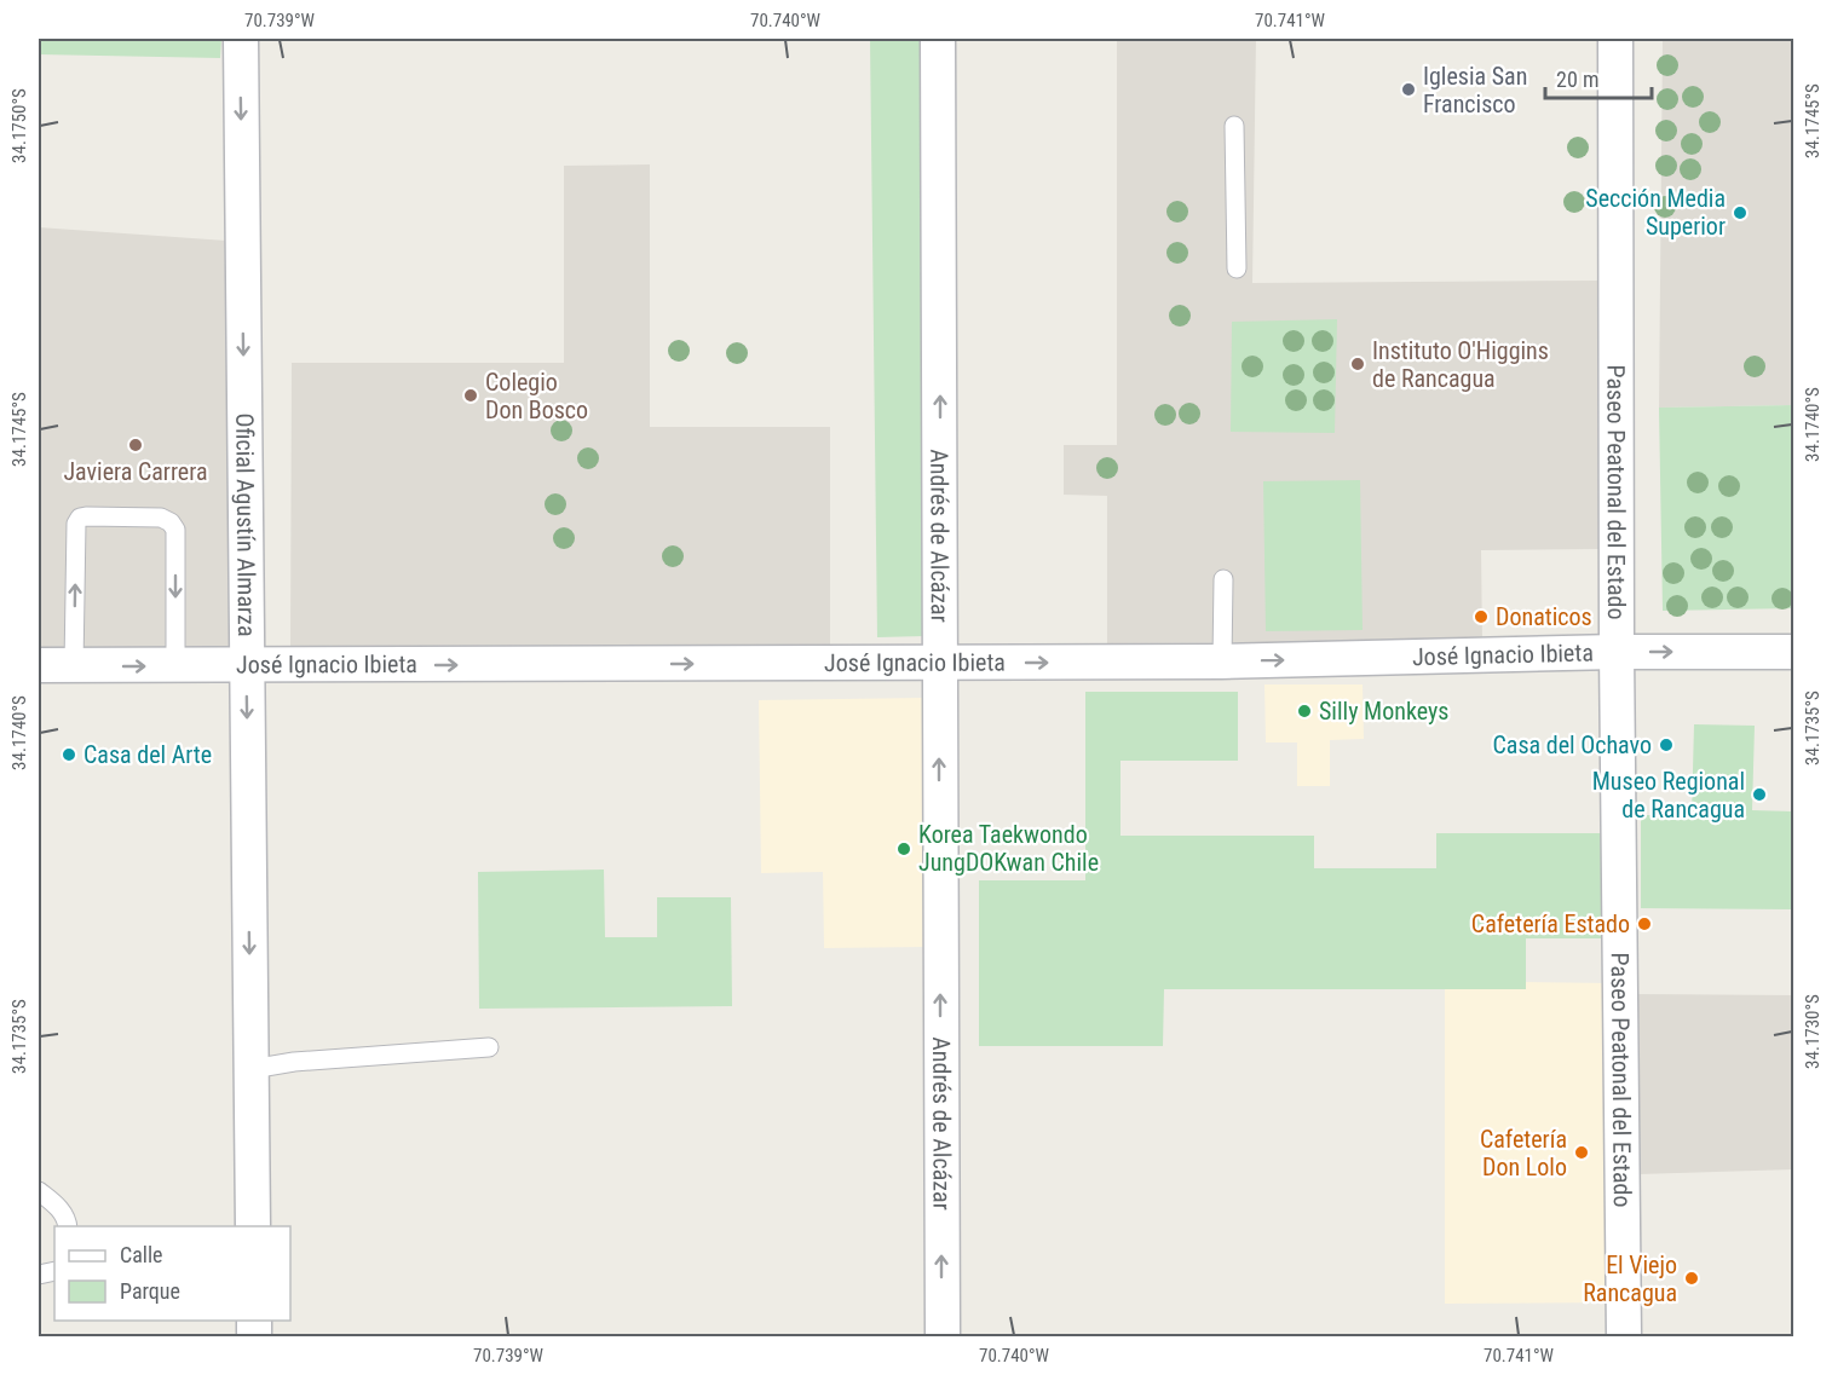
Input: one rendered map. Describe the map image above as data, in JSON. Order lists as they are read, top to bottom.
{
  "streets": {
    "street": [
      "Paseo Peatonal del Estado",
      "Oficial Agustín Almarza",
      "Andrés de Alcázar",
      "José Ignacio Ibieta"
    ]
  },
  "crossings": [
    ["Paseo Peatonal del Estado", "José Ignacio Ibieta"],
    ["Oficial Agustín Almarza", "José Ignacio Ibieta"],
    ["Andrés de Alcázar", "José Ignacio Ibieta"]
  ],
  "one_way": ["Oficial Agustín Almarza", "Andrés de Alcázar", "José Ignacio Ibieta"],
  "places": [
    "Iglesia San Francisco",
    "Sección Media Superior",
    "Instituto O'Higgins de Rancagua",
    "Colegio Don Bosco",
    "Javiera Carrera",
    "Donaticos",
    "Silly Monkeys",
    "Casa del Ochavo",
    "Casa del Arte",
    "Museo Regional de Rancagua",
    "Korea Taekwondo JungDOKwan Chile",
    "Cafetería Estado",
    "Cafetería Don Lolo",
    "El Viejo Rancagua"
  ],
  "legend": ["Calle", "Parque"],
  "scale_bar": "20 m",
  "coordinates": [
    "70.739°W",
    "70.740°W",
    "70.741°W",
    "34.1745°S",
    "34.1750°S",
    "34.1740°S",
    "34.1735°S",
    "34.1730°S"
  ]
}
